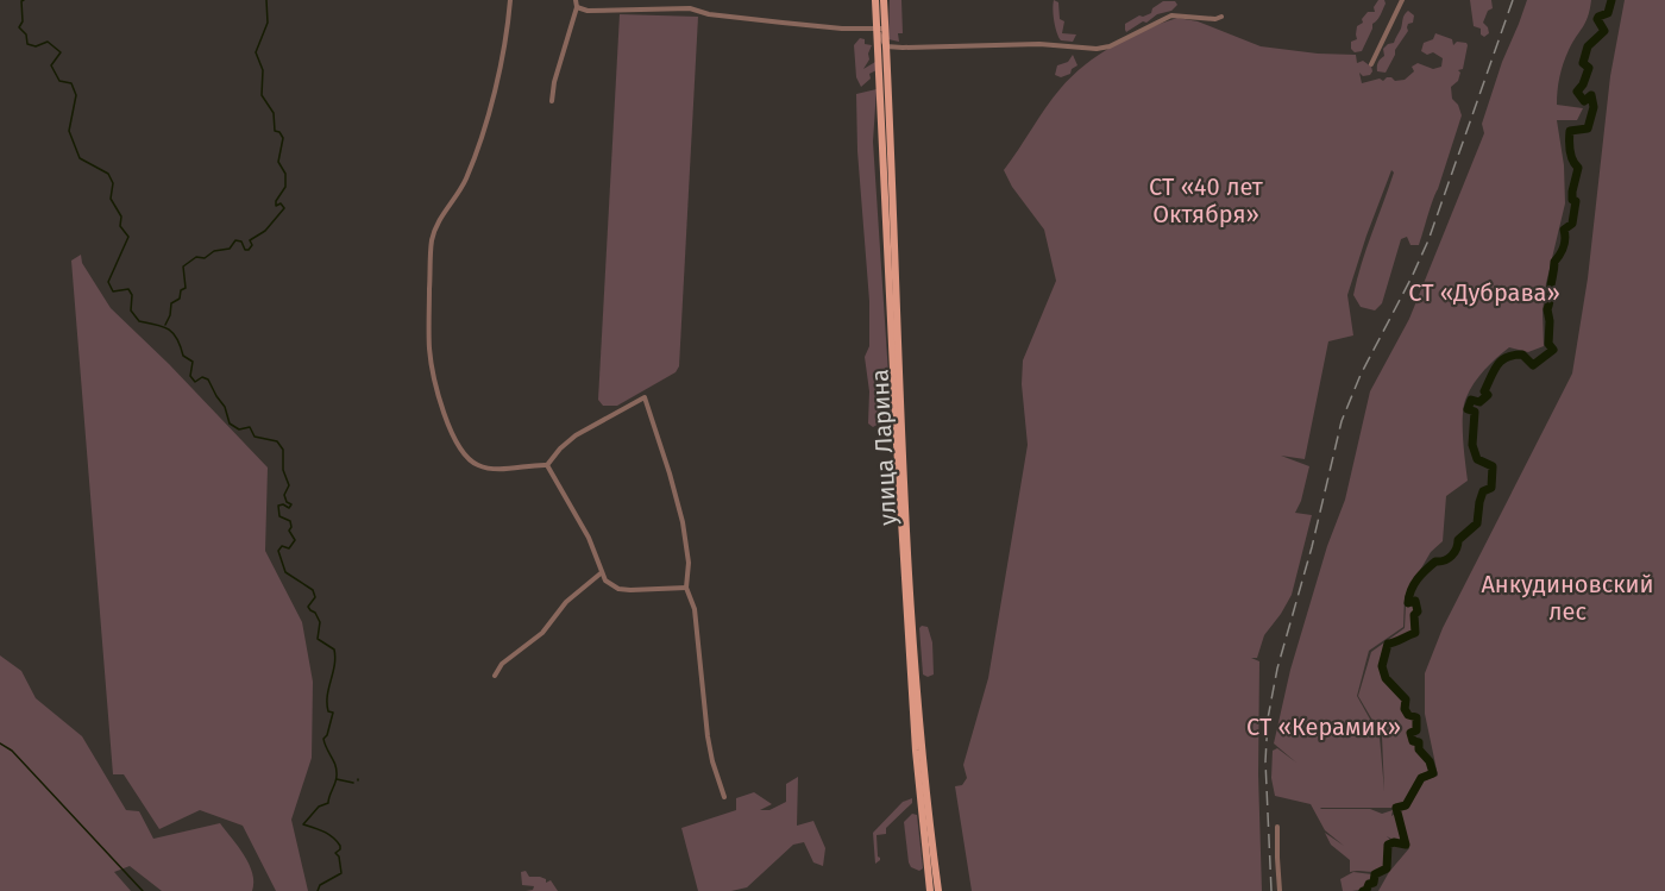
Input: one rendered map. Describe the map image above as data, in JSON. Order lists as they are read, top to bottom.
{
  "streets": {
    "main road": ["улица Ларина"]
  },
  "parks": [
    "СТ «40 лет Октября»",
    "СТ «Дубрава»",
    "Анкудиновский лес",
    "СТ «Керамик»"
  ]
}
